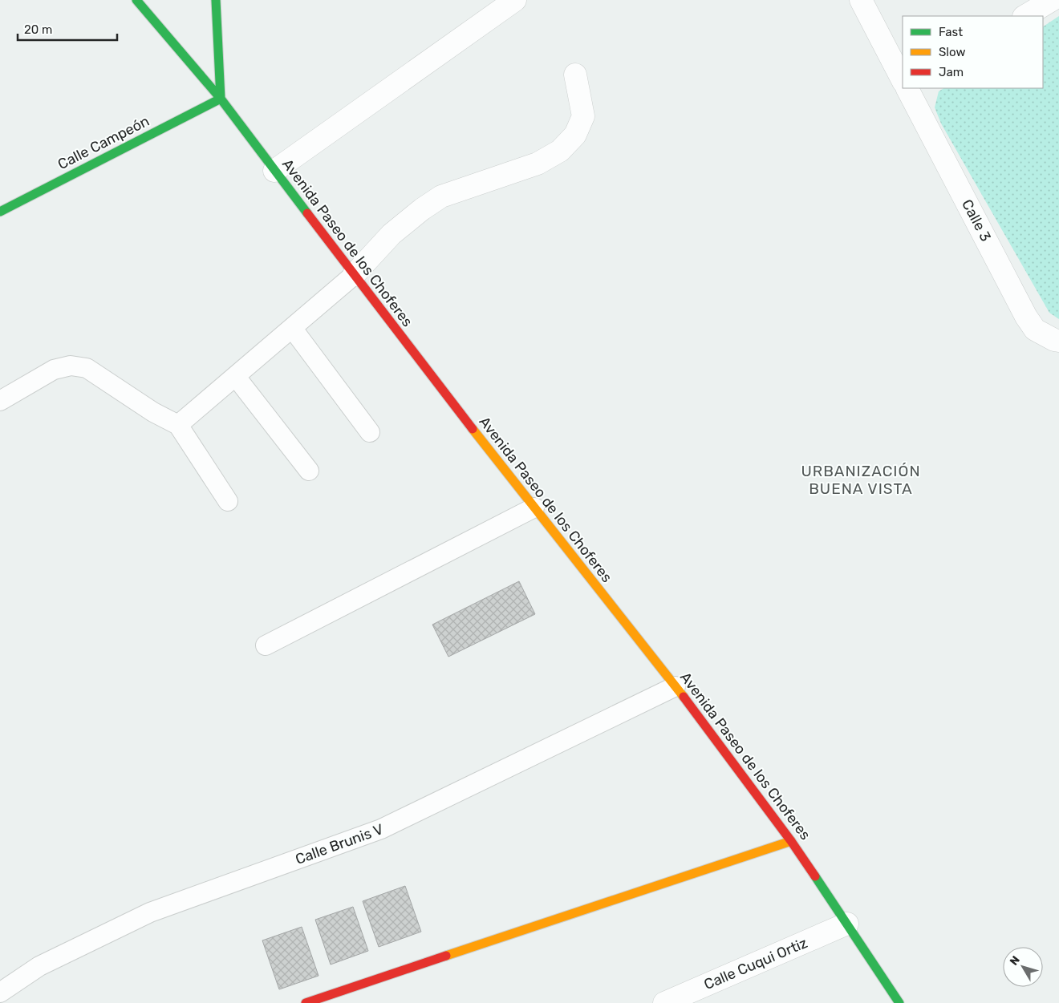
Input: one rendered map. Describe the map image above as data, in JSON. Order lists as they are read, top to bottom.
{
  "streets": {
    "street": [
      "Calle Campeón",
      "Calle 3",
      "Avenida Paseo de los Choferes",
      "Calle Cuqui Ortiz"
    ],
    "lane": ["Calle Brunis V"]
  },
  "crossings": [
    ["Calle Campeón", "Avenida Paseo de los Choferes"],
    ["Avenida Paseo de los Choferes", "Calle Brunis V"],
    ["Avenida Paseo de los Choferes", "Calle Cuqui Ortiz"]
  ],
  "districts": ["URBANIZACIÓN BUENA VISTA"],
  "legend": ["Fast", "Slow", "Jam"],
  "scale_bar": "20 m",
  "north": "top left"
}
